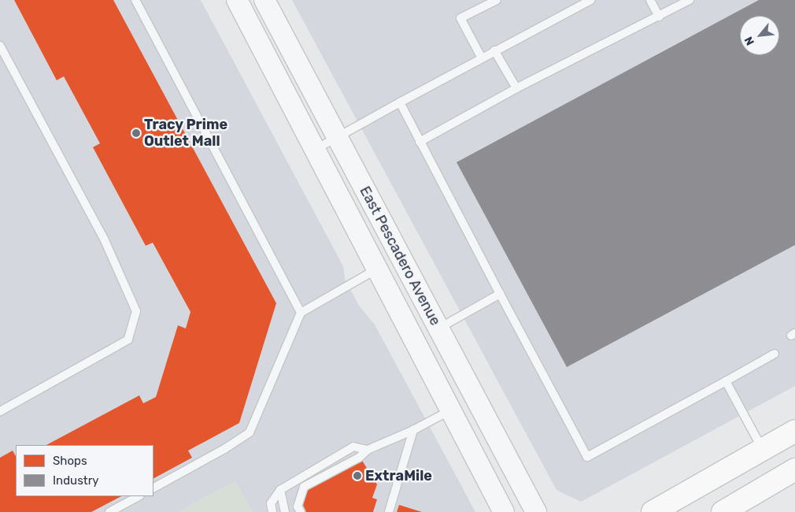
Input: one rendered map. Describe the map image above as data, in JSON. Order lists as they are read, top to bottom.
{
  "streets": {
    "street": ["East Pescadero Avenue"]
  },
  "places": ["Tracy Prime Outlet Mall", "ExtraMile"],
  "legend": ["Shops", "Industry"],
  "north": "bottom left"
}
